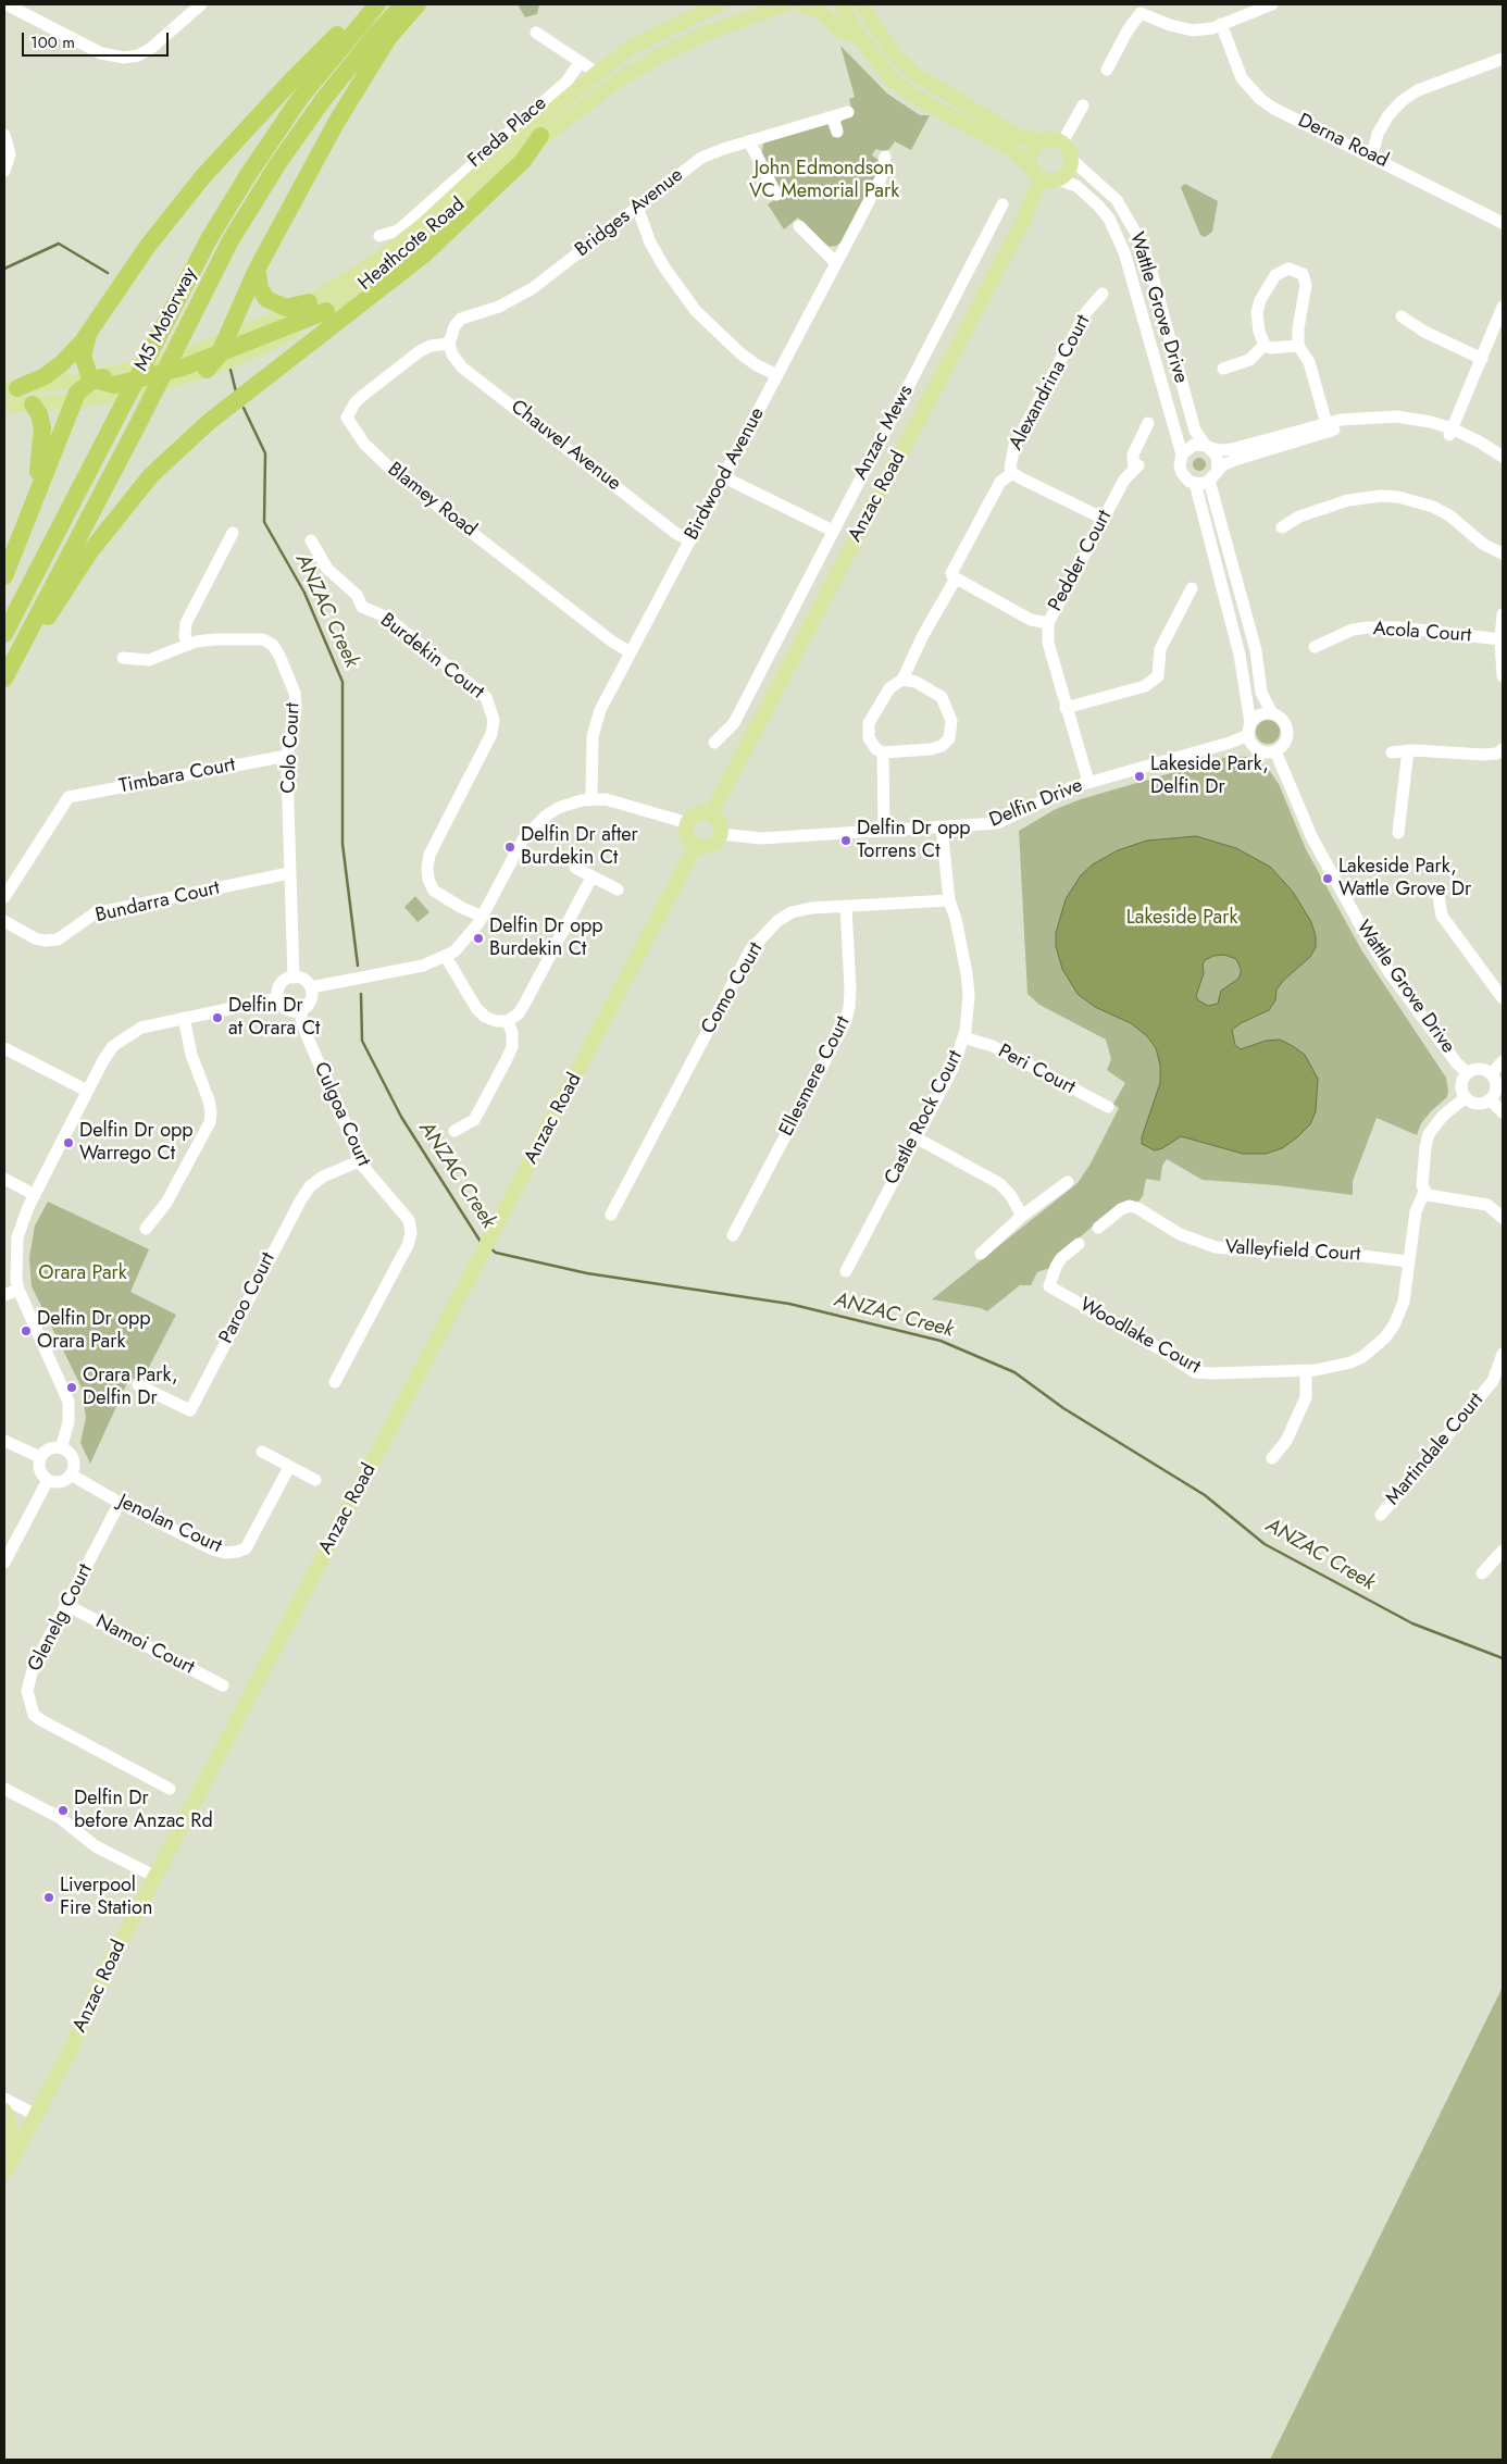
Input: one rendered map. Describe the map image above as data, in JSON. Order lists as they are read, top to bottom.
{
  "streets": {
    "highway": ["M5 Motorway"],
    "main road": ["Heathcote Road", "Anzac Road"],
    "street": [
      "Freda Place",
      "Derna Road",
      "Bridges Avenue",
      "Wattle Grove Drive",
      "Alexandrina Court",
      "Anzac Mews",
      "Chauvel Avenue",
      "Birdwood Avenue",
      "Blamey Road",
      "Pedder Court",
      "Acola Court",
      "Burdekin Court",
      "Colo Court",
      "Timbara Court",
      "Delfin Drive",
      "Bundarra Court",
      "Como Court",
      "Peri Court",
      "Ellesmere Court",
      "Culgoa Court",
      "Castle Rock Court",
      "Valleyfield Court",
      "Paroo Court",
      "Woodlake Court",
      "Martindale Court",
      "Jenolan Court",
      "Glenelg Court",
      "Namoi Court"
    ]
  },
  "crossings": [
    ["Bridges Avenue", "Chauvel Avenue"],
    ["Bridges Avenue", "Blamey Road"],
    ["Wattle Grove Drive", "Anzac Road"],
    ["Wattle Grove Drive", "Delfin Drive"],
    ["Alexandrina Court", "Pedder Court"],
    ["Chauvel Avenue", "Birdwood Avenue"],
    ["Chauvel Avenue", "Blamey Road"],
    ["Birdwood Avenue", "Blamey Road"],
    ["Anzac Road", "Delfin Drive"],
    ["Pedder Court", "Delfin Drive"],
    ["Colo Court", "Timbara Court"],
    ["Colo Court", "Bundarra Court"],
    ["Colo Court", "Culgoa Court"],
    ["Delfin Drive", "Castle Rock Court"],
    ["Como Court", "Ellesmere Court"],
    ["Como Court", "Castle Rock Court"],
    ["Peri Court", "Castle Rock Court"],
    ["Culgoa Court", "Paroo Court"],
    ["Valleyfield Court", "Woodlake Court"],
    ["Jenolan Court", "Glenelg Court"],
    ["Glenelg Court", "Namoi Court"]
  ],
  "water": ["ANZAC Creek"],
  "parks": ["John Edmondson VC Memorial Park", "Lakeside Park", "Orara Park"],
  "places": [
    "Lakeside Park, Delfin Dr",
    "Delfin Dr opp Torrens Ct",
    "Delfin Dr after Burdekin Ct",
    "Lakeside Park, Wattle Grove Dr",
    "Delfin Dr opp Burdekin Ct",
    "Delfin Dr at Orara Ct",
    "Delfin Dr opp Warrego Ct",
    "Delfin Dr opp Orara Park",
    "Orara Park, Delfin Dr",
    "Delfin Dr before Anzac Rd",
    "Liverpool Fire Station"
  ],
  "scale_bar": "100 m"
}
